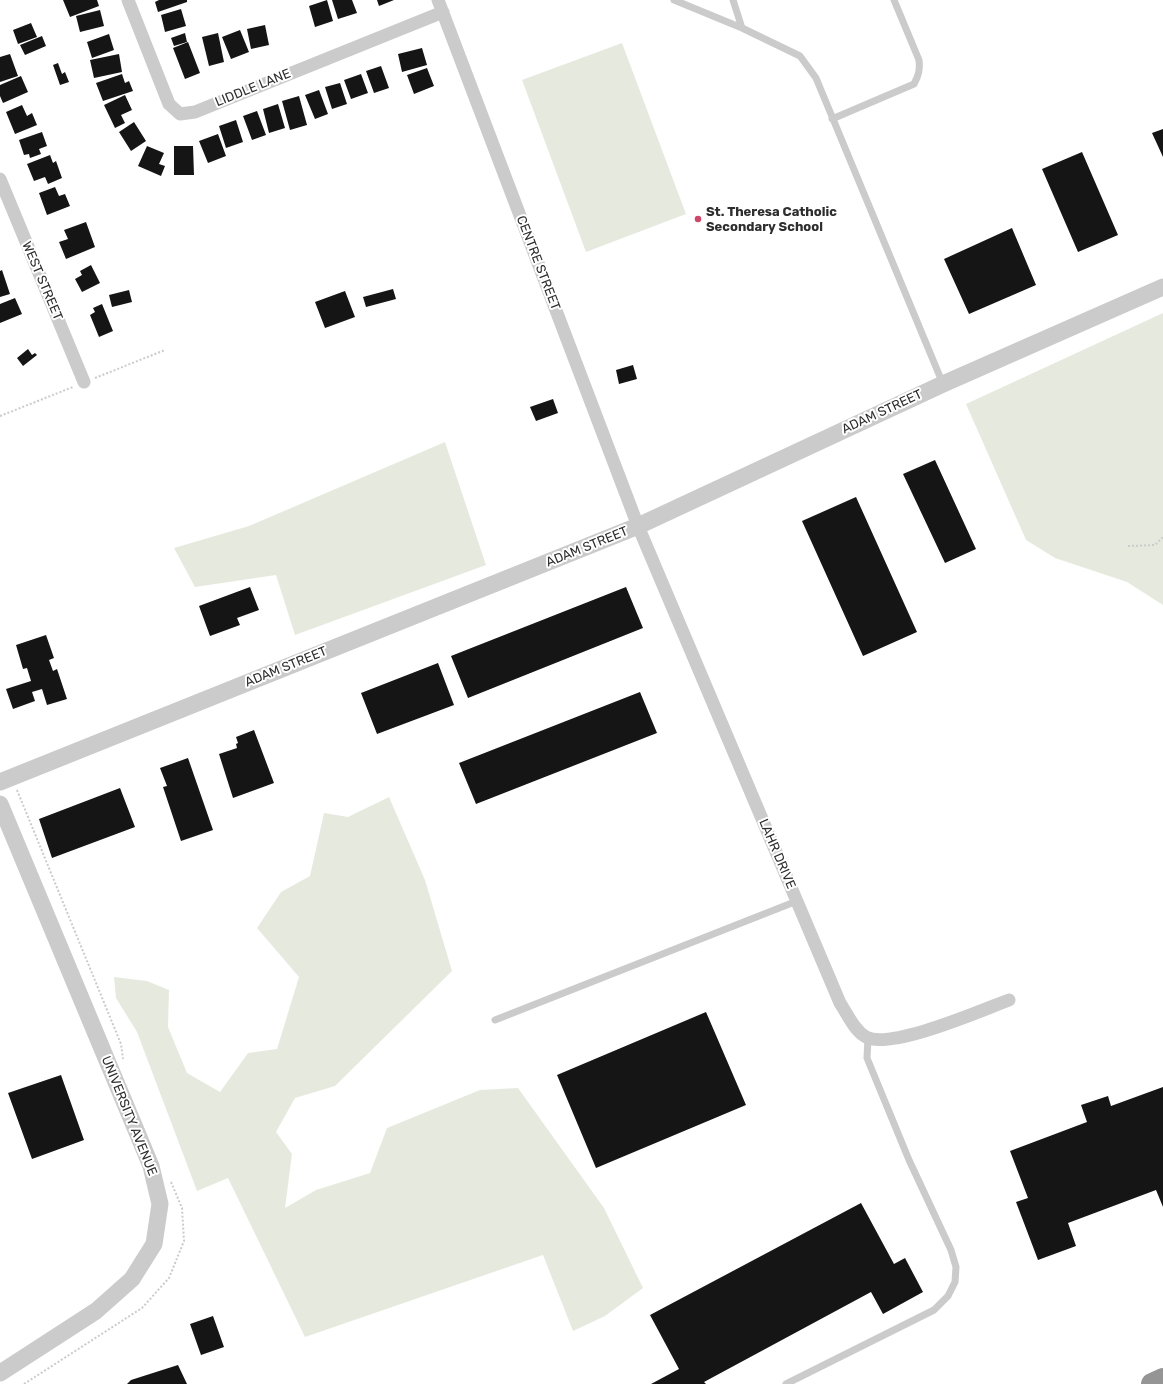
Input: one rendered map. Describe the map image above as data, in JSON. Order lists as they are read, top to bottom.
{
  "streets": {
    "street": [
      "LIDDLE LANE",
      "CENTRE STREET",
      "WEST STREET",
      "ADAM STREET",
      "LAHR DRIVE",
      "UNIVERSITY AVENUE"
    ]
  },
  "crossings": [
    ["LIDDLE LANE", "CENTRE STREET"],
    ["CENTRE STREET", "ADAM STREET"],
    ["CENTRE STREET", "LAHR DRIVE"],
    ["ADAM STREET", "LAHR DRIVE"]
  ],
  "places": ["St. Theresa Catholic Secondary School"]
}
